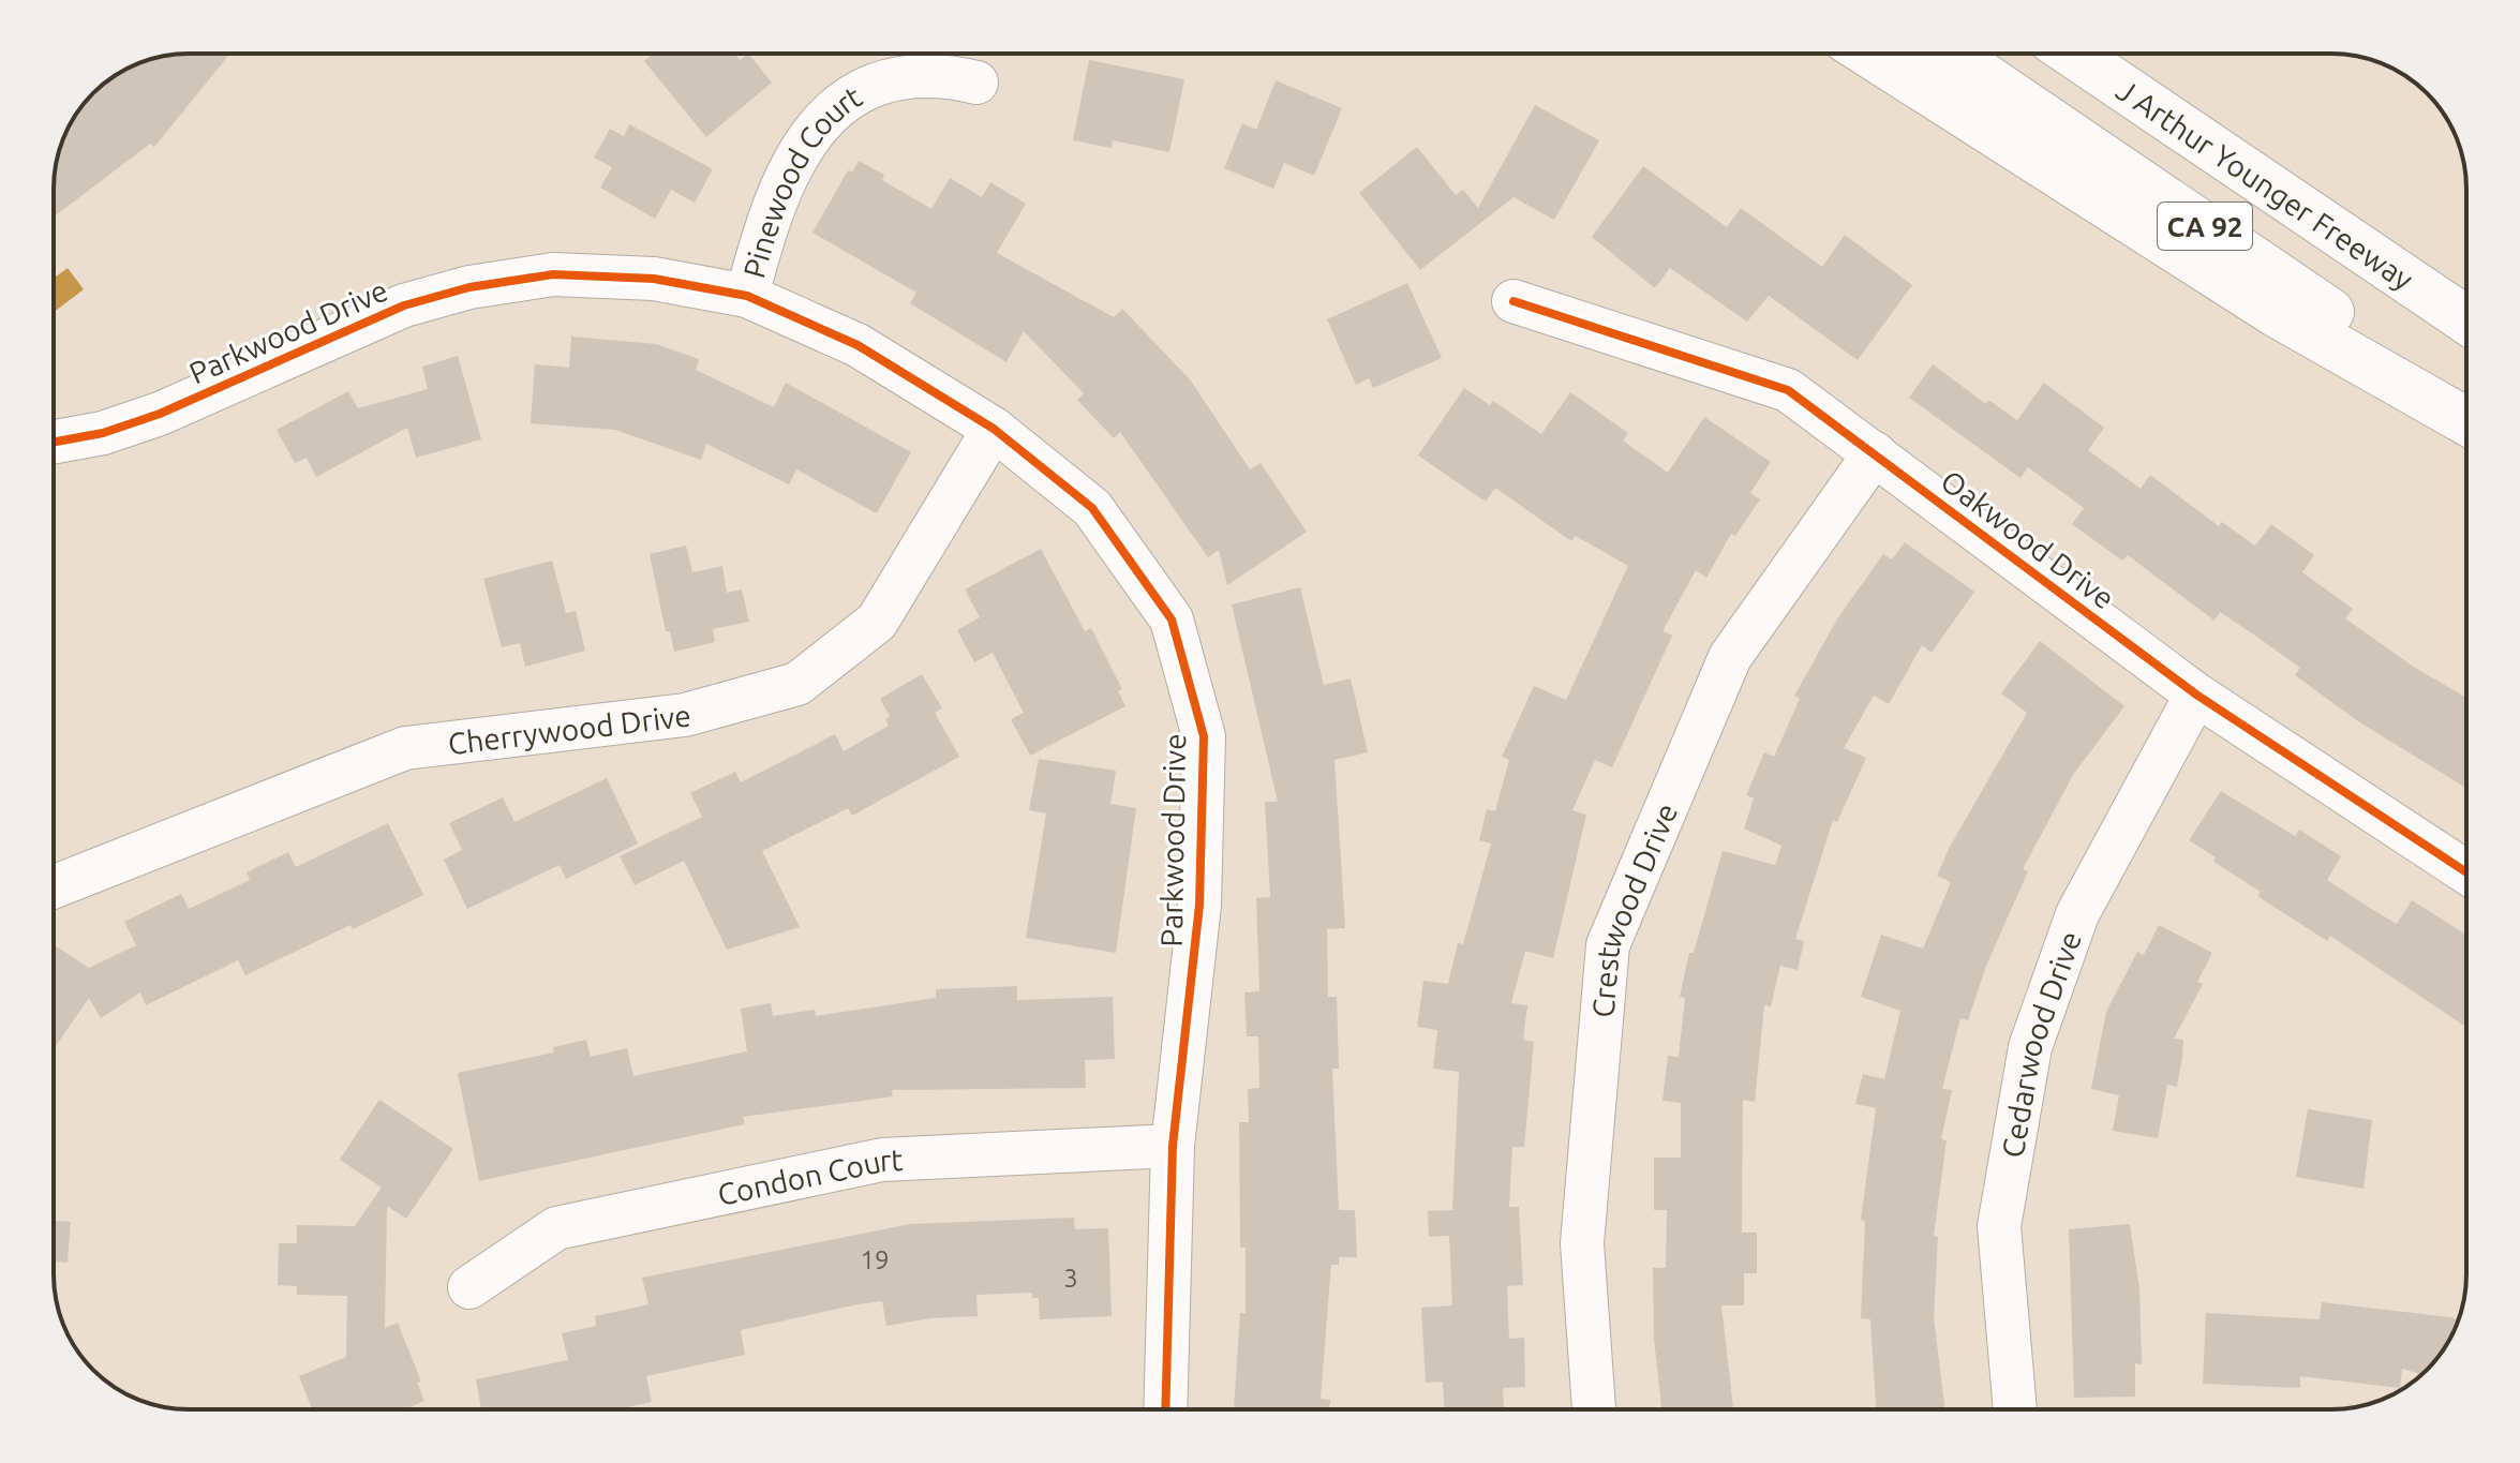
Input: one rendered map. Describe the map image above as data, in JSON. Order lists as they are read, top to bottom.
{
  "streets": {
    "highway": ["J Arthur Younger Freeway", "CA 92"],
    "street": [
      "Pinewood Court",
      "Parkwood Drive",
      "Oakwood Drive",
      "Cherrywood Drive",
      "Crestwood Drive",
      "Cedarwood Drive",
      "Condon Court"
    ]
  },
  "crossings": [
    ["Pinewood Court", "Parkwood Drive"],
    ["Parkwood Drive", "Cherrywood Drive"],
    ["Parkwood Drive", "Condon Court"],
    ["Oakwood Drive", "Crestwood Drive"],
    ["Oakwood Drive", "Cedarwood Drive"]
  ],
  "house_numbers": ["19", "3"]
}
